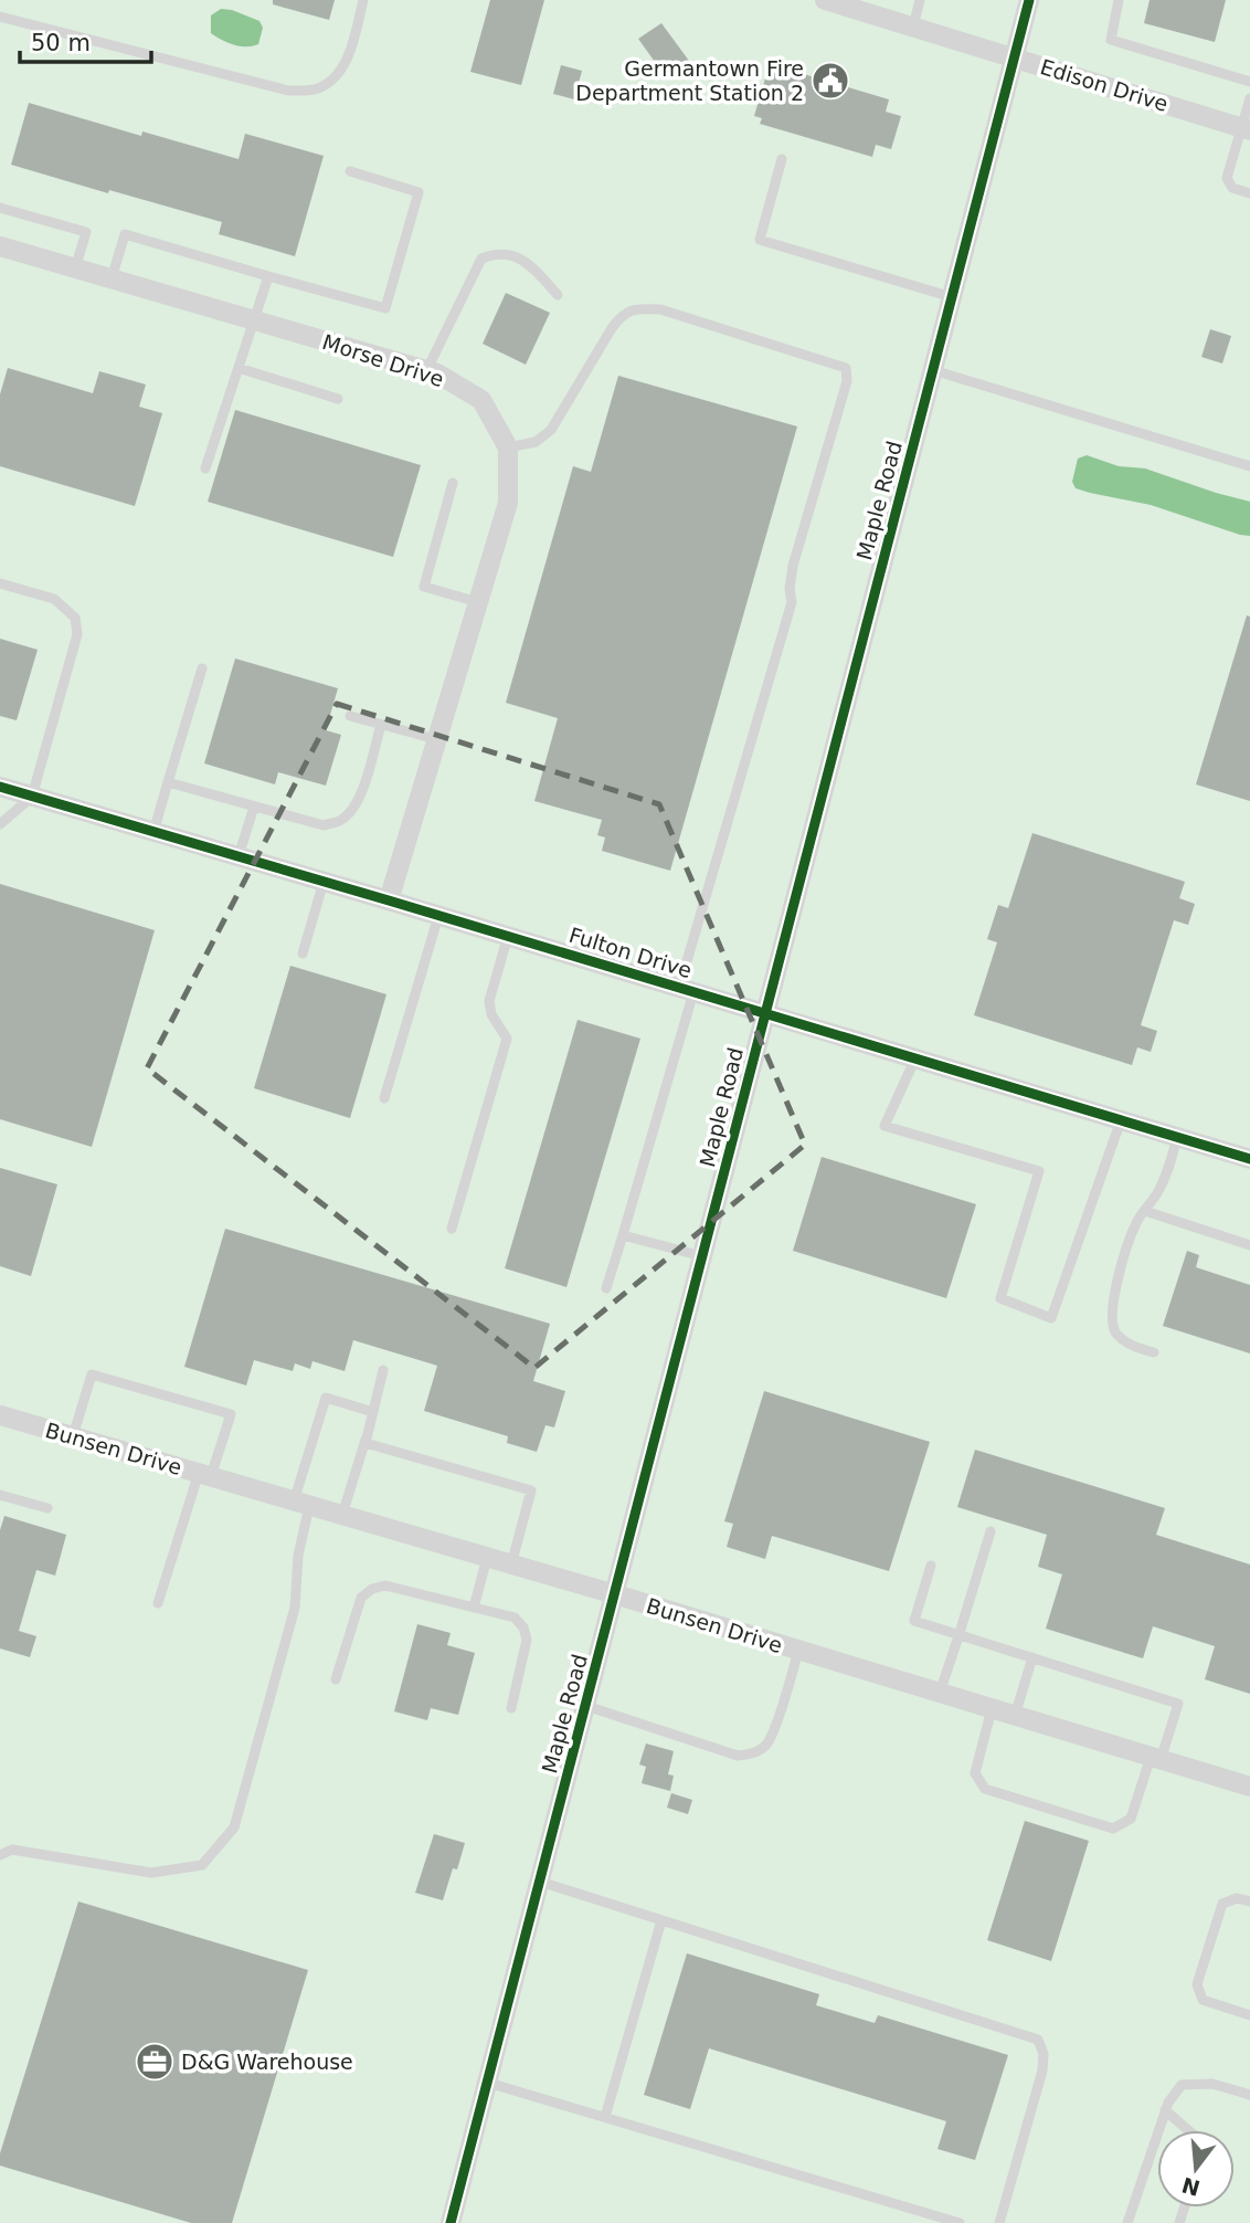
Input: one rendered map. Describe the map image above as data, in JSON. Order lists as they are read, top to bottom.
{
  "streets": {
    "street": [
      "Edison Drive",
      "Morse Drive",
      "Maple Road",
      "Fulton Drive",
      "Bunsen Drive"
    ]
  },
  "crossings": [
    ["Edison Drive", "Maple Road"],
    ["Morse Drive", "Fulton Drive"],
    ["Maple Road", "Fulton Drive"],
    ["Maple Road", "Bunsen Drive"]
  ],
  "places": {
    "public building": ["Germantown Fire Department Station 2"],
    "office": ["D&G Warehouse"]
  },
  "scale_bar": "50 m",
  "north": "bottom"
}
